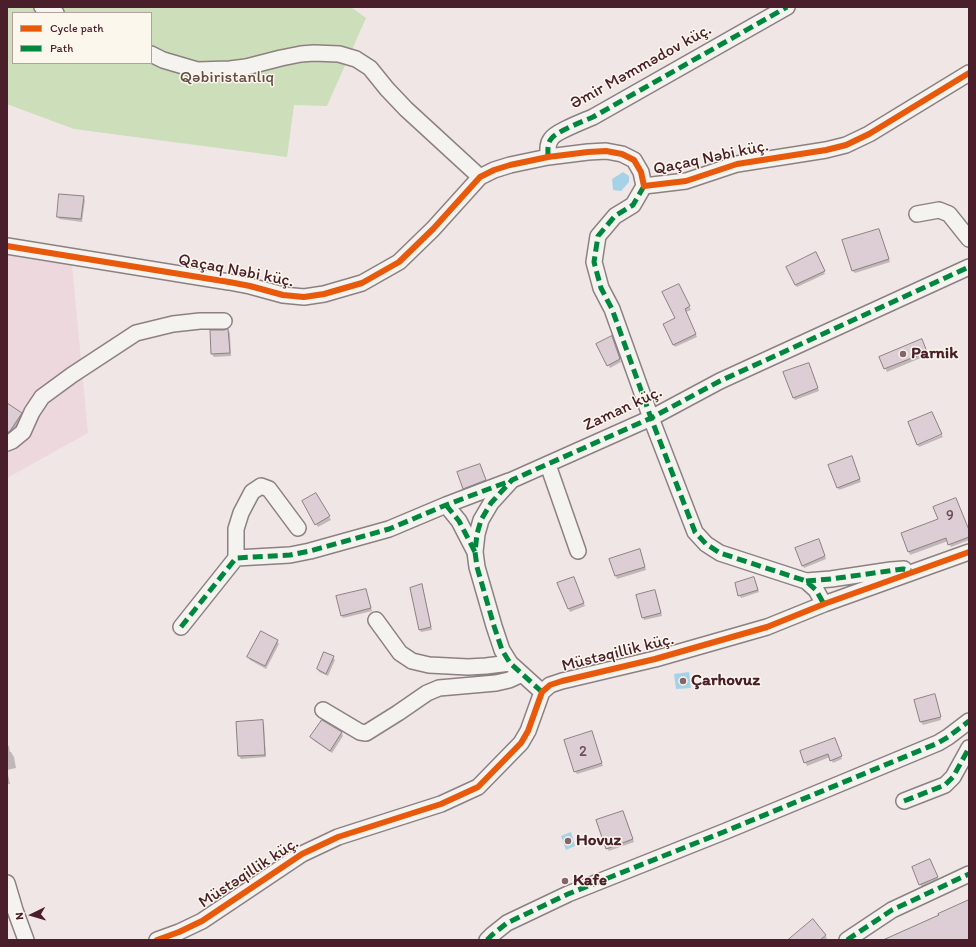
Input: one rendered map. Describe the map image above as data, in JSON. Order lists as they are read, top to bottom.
{
  "streets": {
    "street": [
      "Əmir Məmmədov küç.",
      "Qaçaq Nəbi küç.",
      "Zaman küç.",
      "Müstəqillik küç."
    ]
  },
  "crossings": [
    ["Əmir Məmmədov küç.", "Qaçaq Nəbi küç."],
    ["Qaçaq Nəbi küç.", "Zaman küç."],
    ["Qaçaq Nəbi küç.", "Müstəqillik küç."],
    ["Zaman küç.", "Müstəqillik küç."]
  ],
  "parks": ["Qəbiristanlıq"],
  "places": [
    "Parnik",
    "Çarhovuz",
    "Hovuz",
    "Kafe"
  ],
  "house_numbers": ["9", "2"],
  "legend": ["Cycle path", "Path"],
  "north": "left"
}
